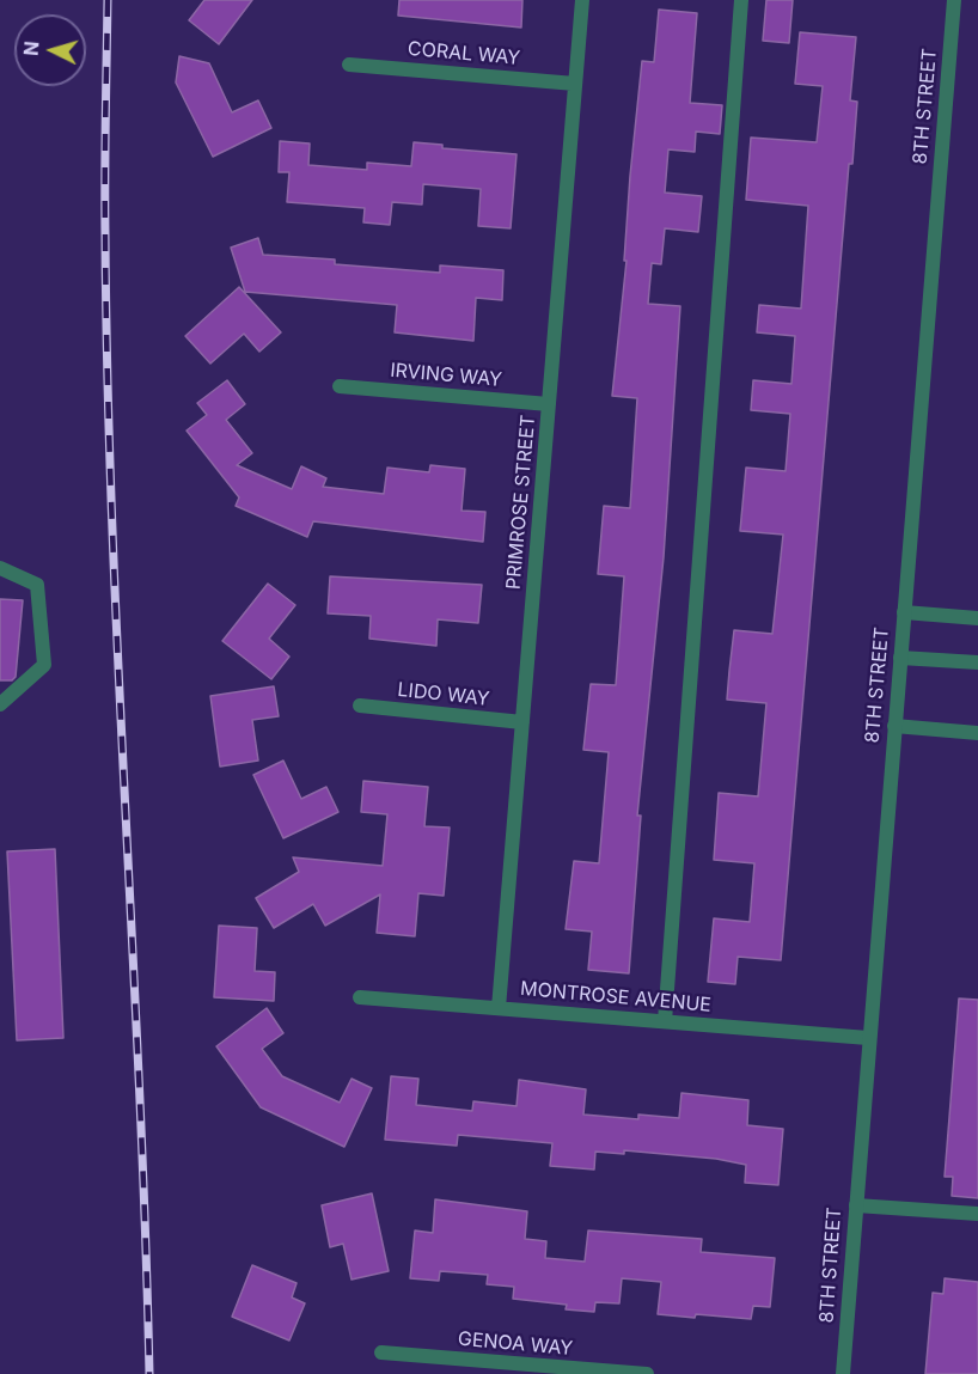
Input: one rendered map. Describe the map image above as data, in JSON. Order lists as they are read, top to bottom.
{
  "streets": {
    "street": [
      "CORAL WAY",
      "8TH STREET",
      "IRVING WAY",
      "PRIMROSE STREET",
      "LIDO WAY",
      "MONTROSE AVENUE",
      "GENOA WAY"
    ]
  },
  "crossings": [
    ["CORAL WAY", "PRIMROSE STREET"],
    ["8TH STREET", "MONTROSE AVENUE"],
    ["IRVING WAY", "PRIMROSE STREET"],
    ["PRIMROSE STREET", "LIDO WAY"],
    ["PRIMROSE STREET", "MONTROSE AVENUE"]
  ],
  "north": "left"
}
